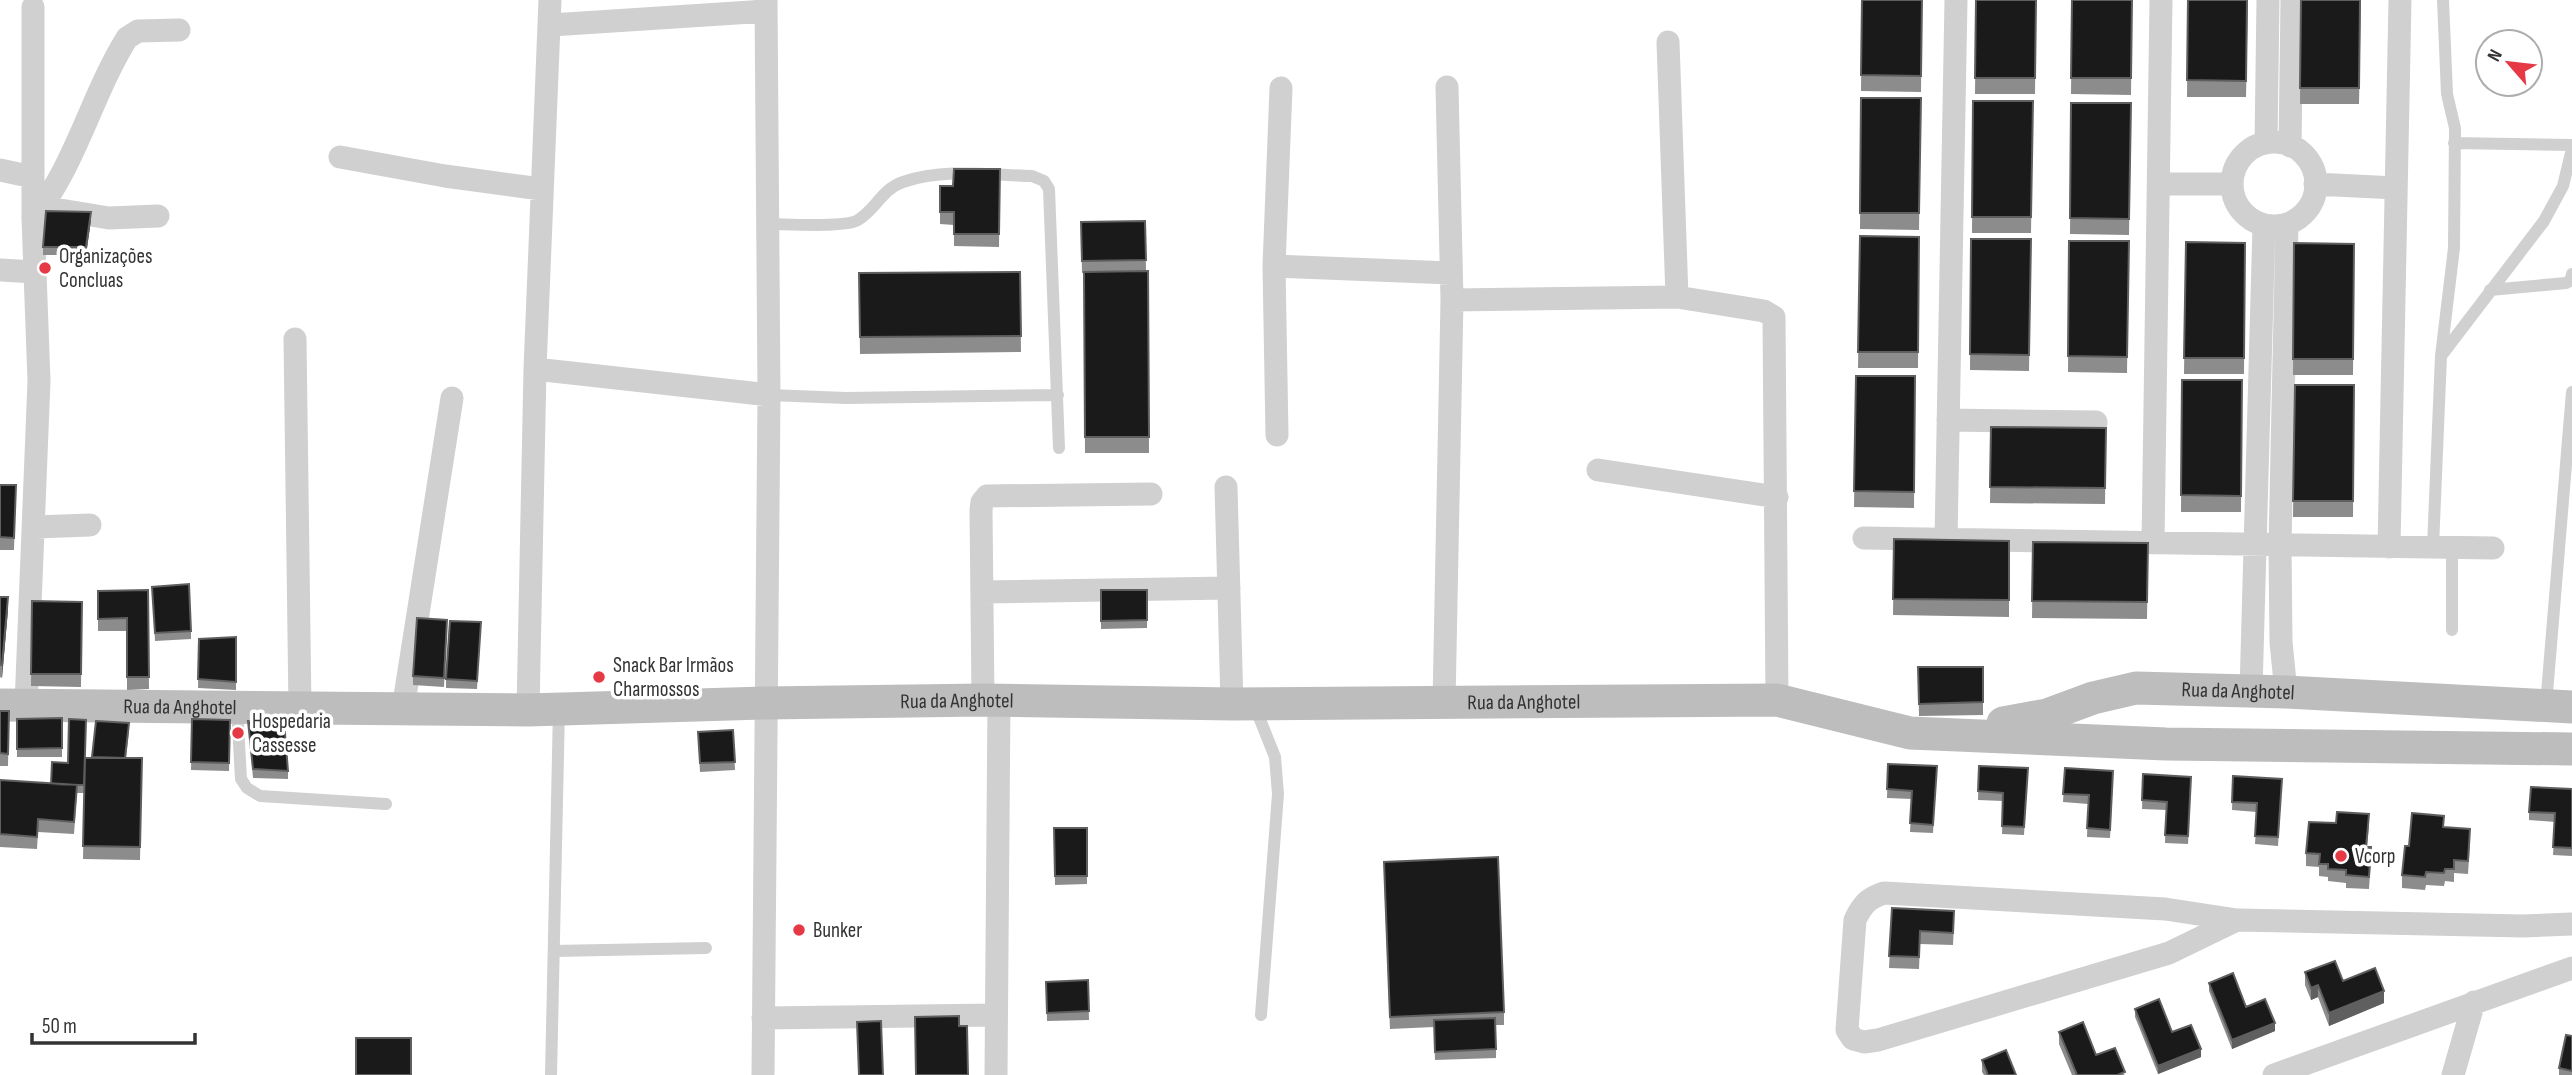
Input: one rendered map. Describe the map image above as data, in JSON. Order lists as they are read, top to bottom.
{
  "streets": {
    "main road": ["Rua da Anghotel"]
  },
  "places": [
    "Organizações Concluas",
    "Snack Bar Irmãos Charmossos",
    "Hospedaria Cassesse",
    "Vcorp",
    "Bunker"
  ],
  "scale_bar": "50 m",
  "north": "top left"
}
